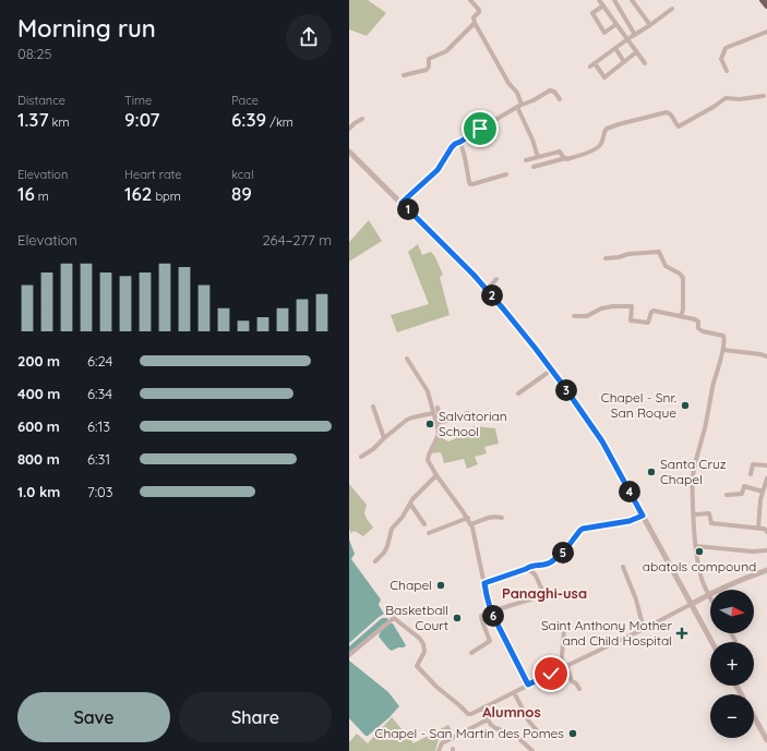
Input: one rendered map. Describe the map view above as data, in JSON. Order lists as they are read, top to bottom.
{
  "districts": ["Panaghi-usa", "Alumnos"],
  "places": {
    "other": [
      "Chapel - Snr. San Roque",
      "Salvatorian School",
      "Santa Cruz Chapel",
      "abatols compound",
      "Chapel",
      "Basketball Court",
      "Chapel - San Martin des Pomes"
    ],
    "health": ["Saint Anthony Mother and Child Hospital"]
  },
  "north": "right",
  "page": {
    "heading": ["Morning run", "08:25"],
    "stats": [
      ["Distance", "1.37 km"],
      ["Time", "9:07"],
      ["Pace", "6:39 /km"],
      ["Elevation", "16 m"],
      ["Heart rate", "162 bpm"],
      ["kcal", "89"]
    ],
    "pins": [
      "1",
      "2",
      "3",
      "4",
      "5",
      "6"
    ],
    "chart": ["Elevation", "264–277 m"],
    "list": [
      {
        "name": "200 m",
        "note": "6:24"
      },
      {
        "name": "400 m",
        "note": "6:34"
      },
      {
        "name": "600 m",
        "note": "6:13"
      },
      {
        "name": "800 m",
        "note": "6:31"
      },
      {
        "name": "1.0 km",
        "note": "7:03"
      }
    ],
    "map_buttons": ["+", "−"],
    "buttons": ["Save", "Share"]
  }
}
